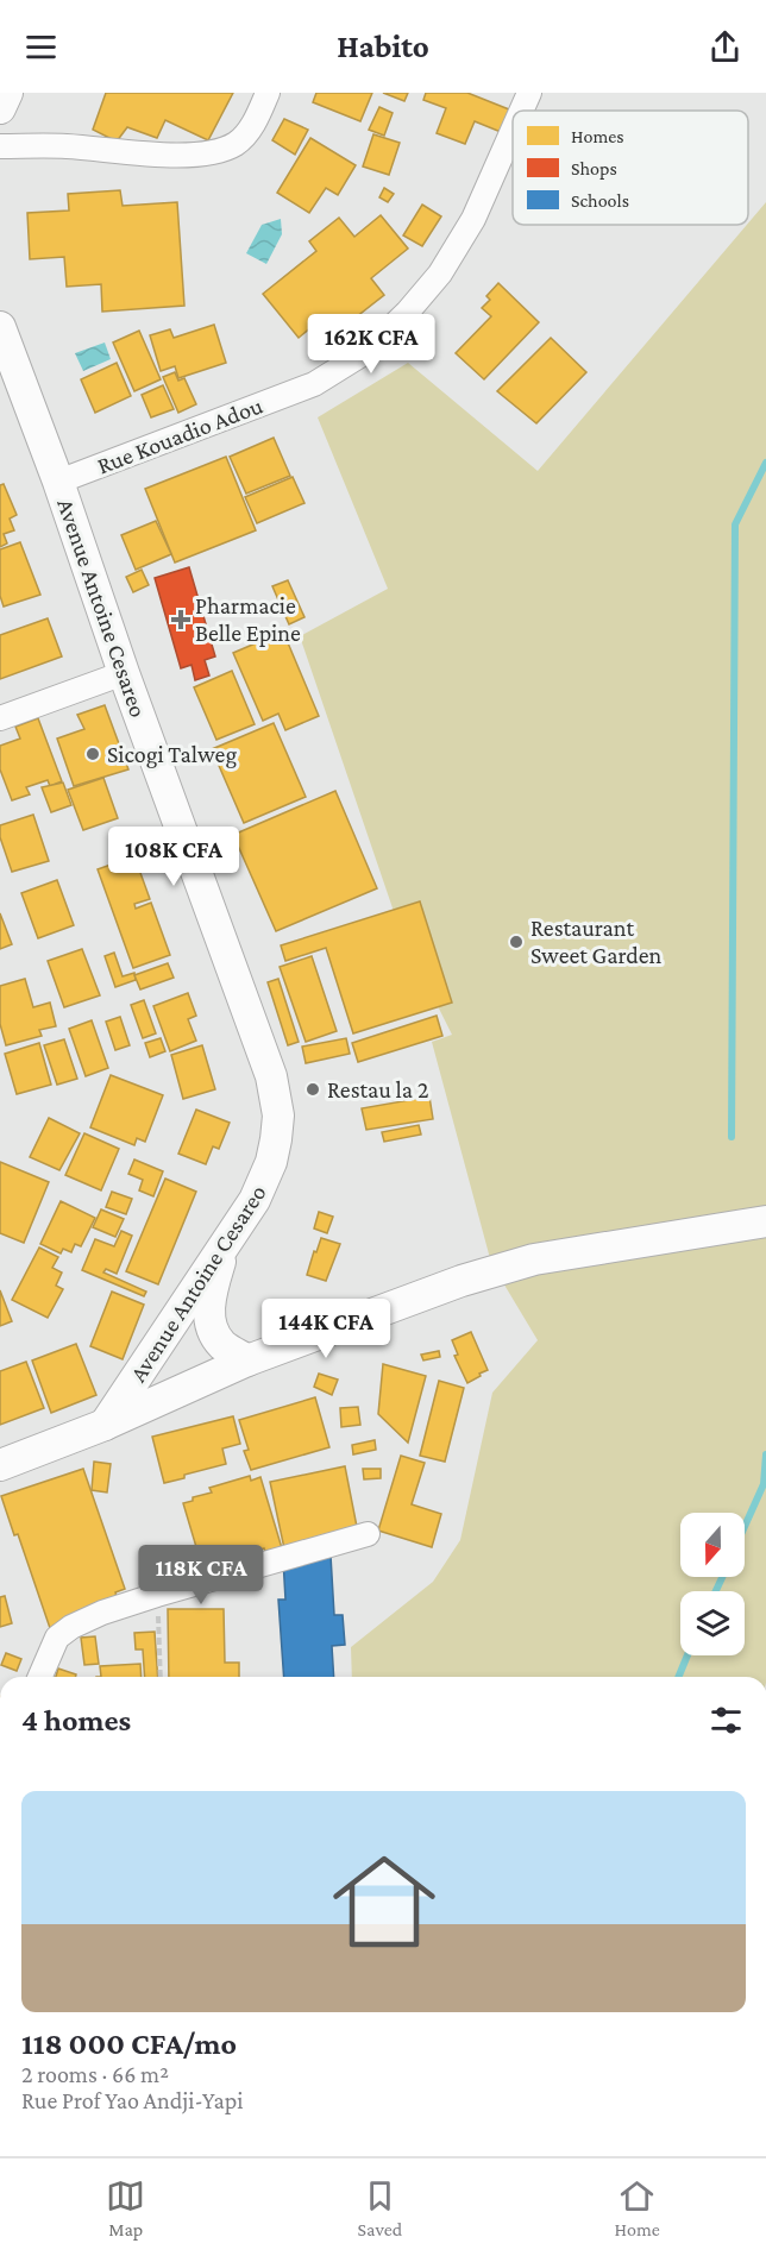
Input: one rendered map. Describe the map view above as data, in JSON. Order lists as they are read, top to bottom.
{
  "streets": {
    "street": ["Rue Kouadio Adou", "Avenue Antoine Cesareo"]
  },
  "crossings": [
    ["Rue Kouadio Adou", "Avenue Antoine Cesareo"]
  ],
  "places": {
    "health": ["Pharmacie Belle Epine"],
    "other": ["Sicogi Talweg", "Restaurant Sweet Garden", "Restau la 2"]
  },
  "legend": ["Homes", "Shops", "Schools"],
  "north": "bottom",
  "page": {
    "header": "Habito",
    "price": [
      "162K CFA",
      "108K CFA",
      "144K CFA",
      "118K CFA"
    ],
    "heading": "4 homes",
    "list": [
      {
        "name": "118 000 CFA/mo",
        "note": "2 rooms · 66 m² · Rue Prof Yao Andji-Yapi"
      }
    ],
    "tabs": ["Map", "Saved", "Home"]
  }
}
